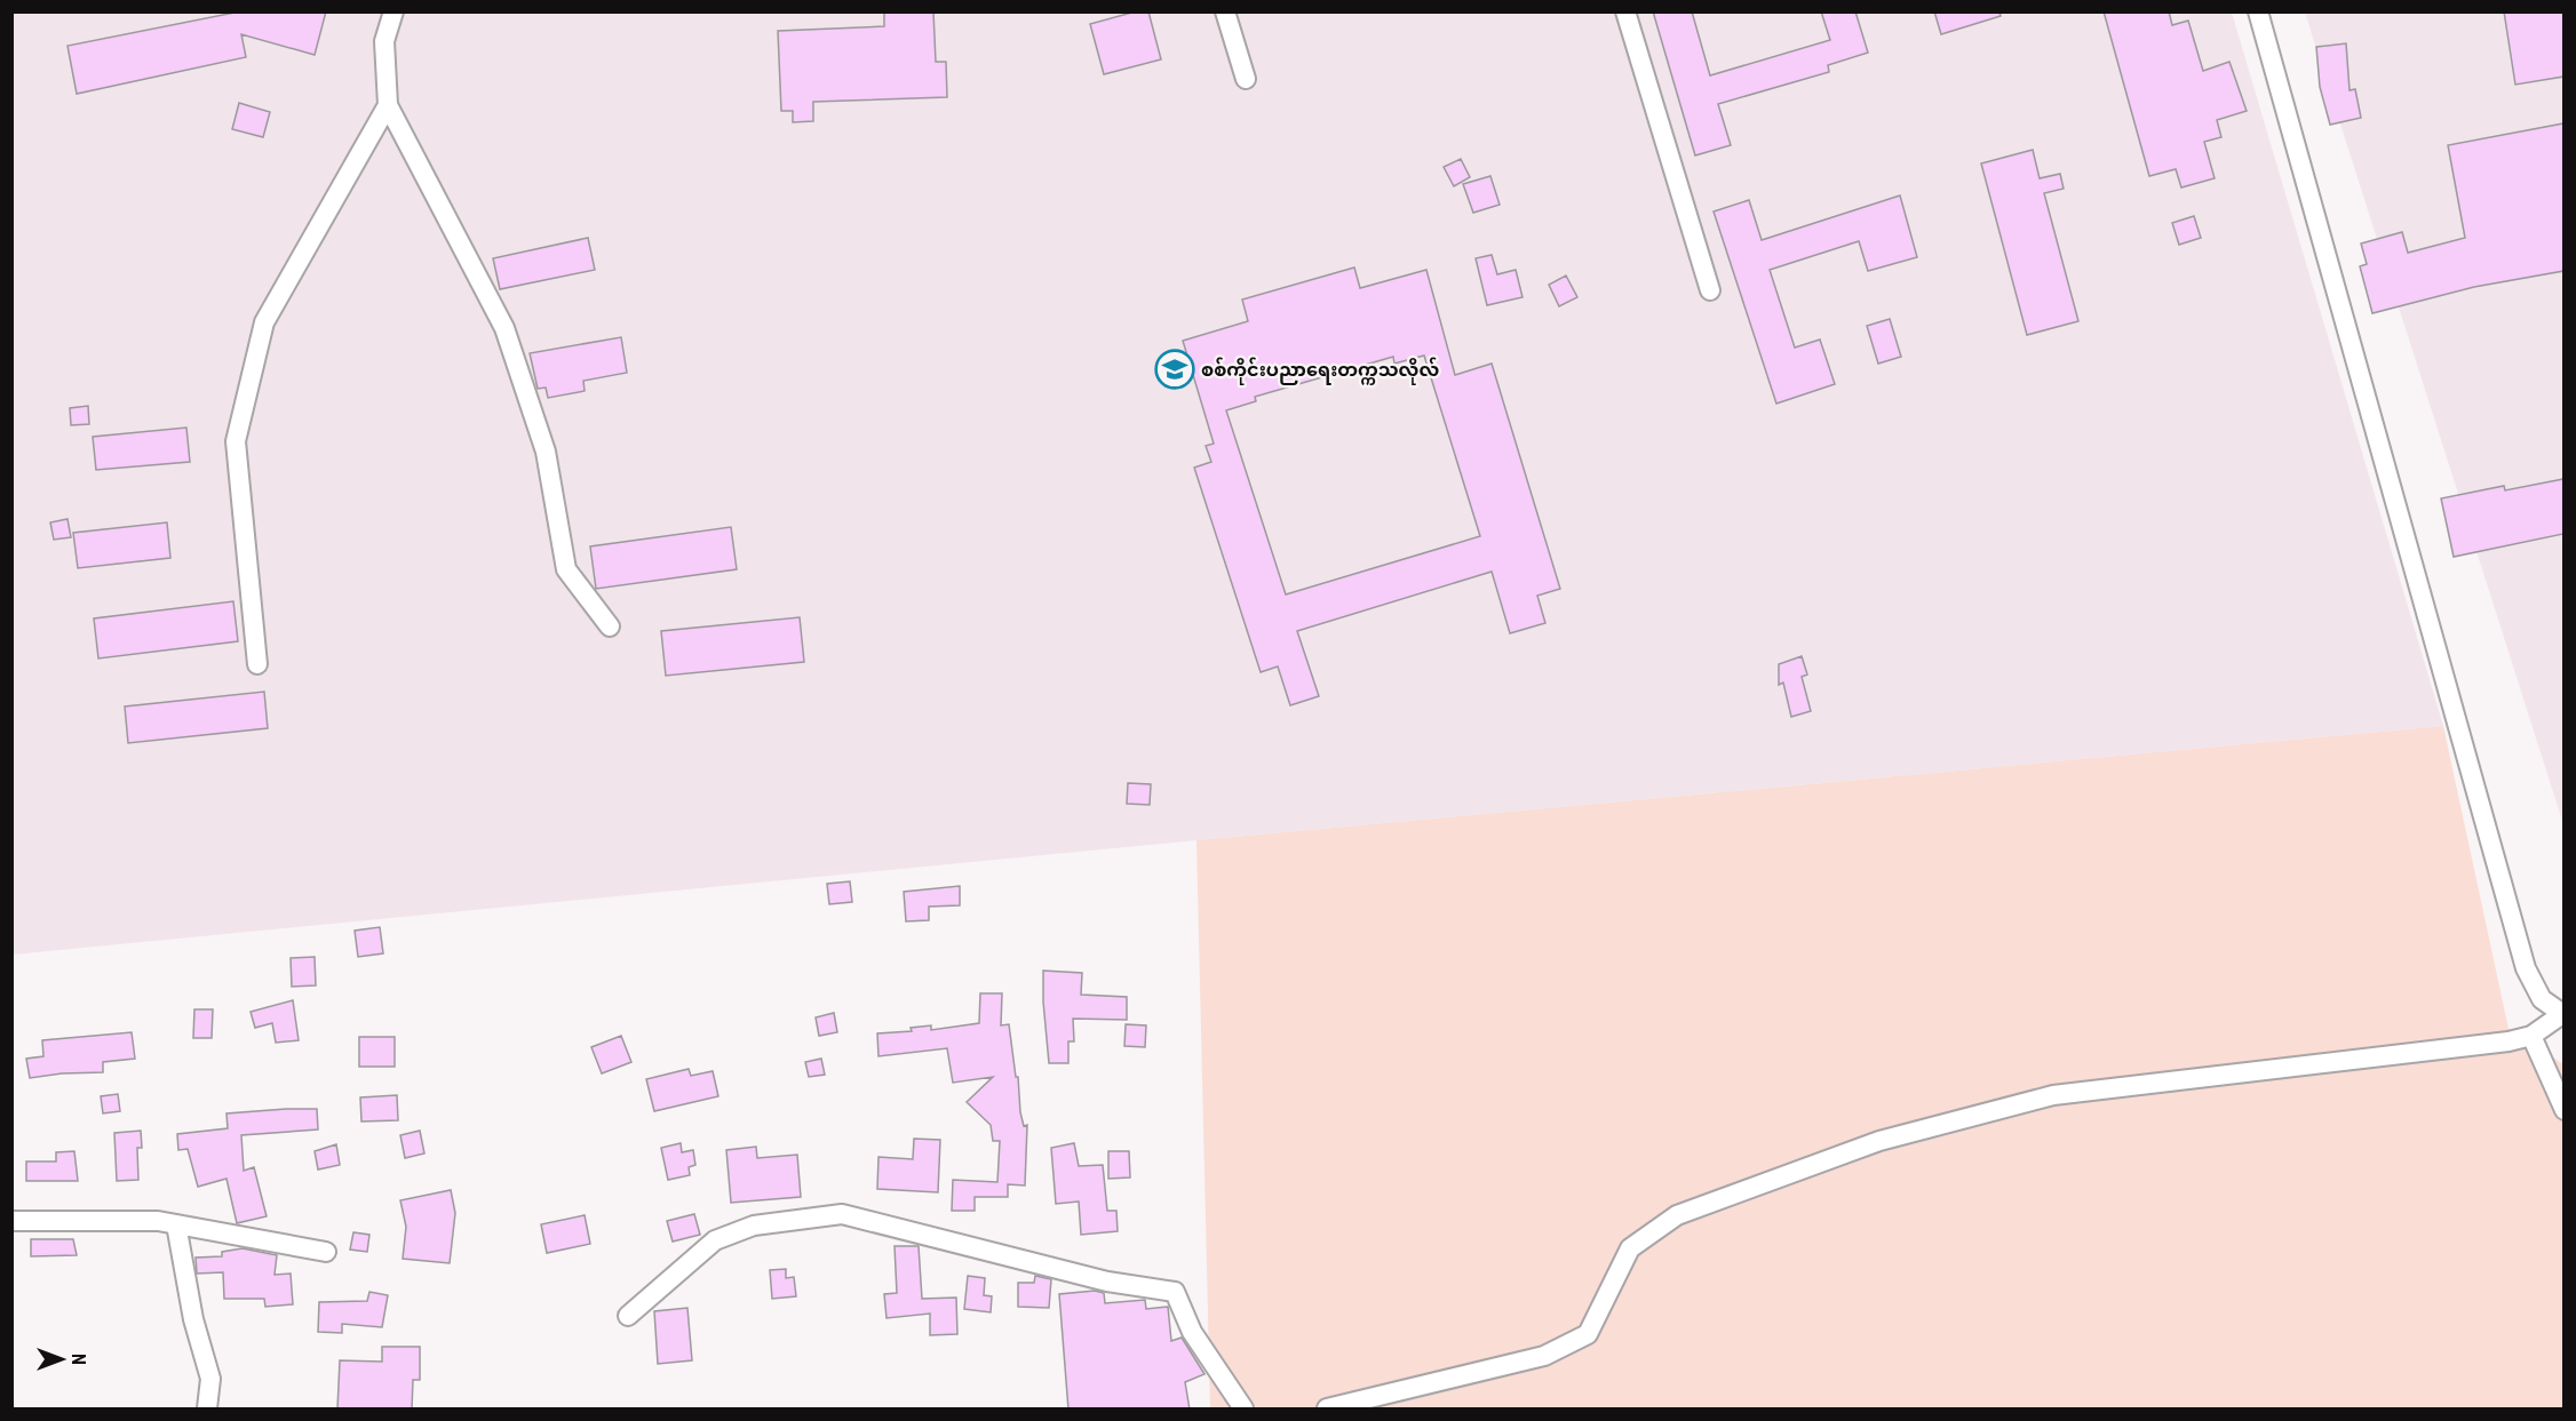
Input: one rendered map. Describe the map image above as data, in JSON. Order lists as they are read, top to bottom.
{
  "places": {
    "school or university": ["စစ်ကိုင်းပညာရေးတက္ကသလိုလ်"]
  },
  "north": "right"
}
